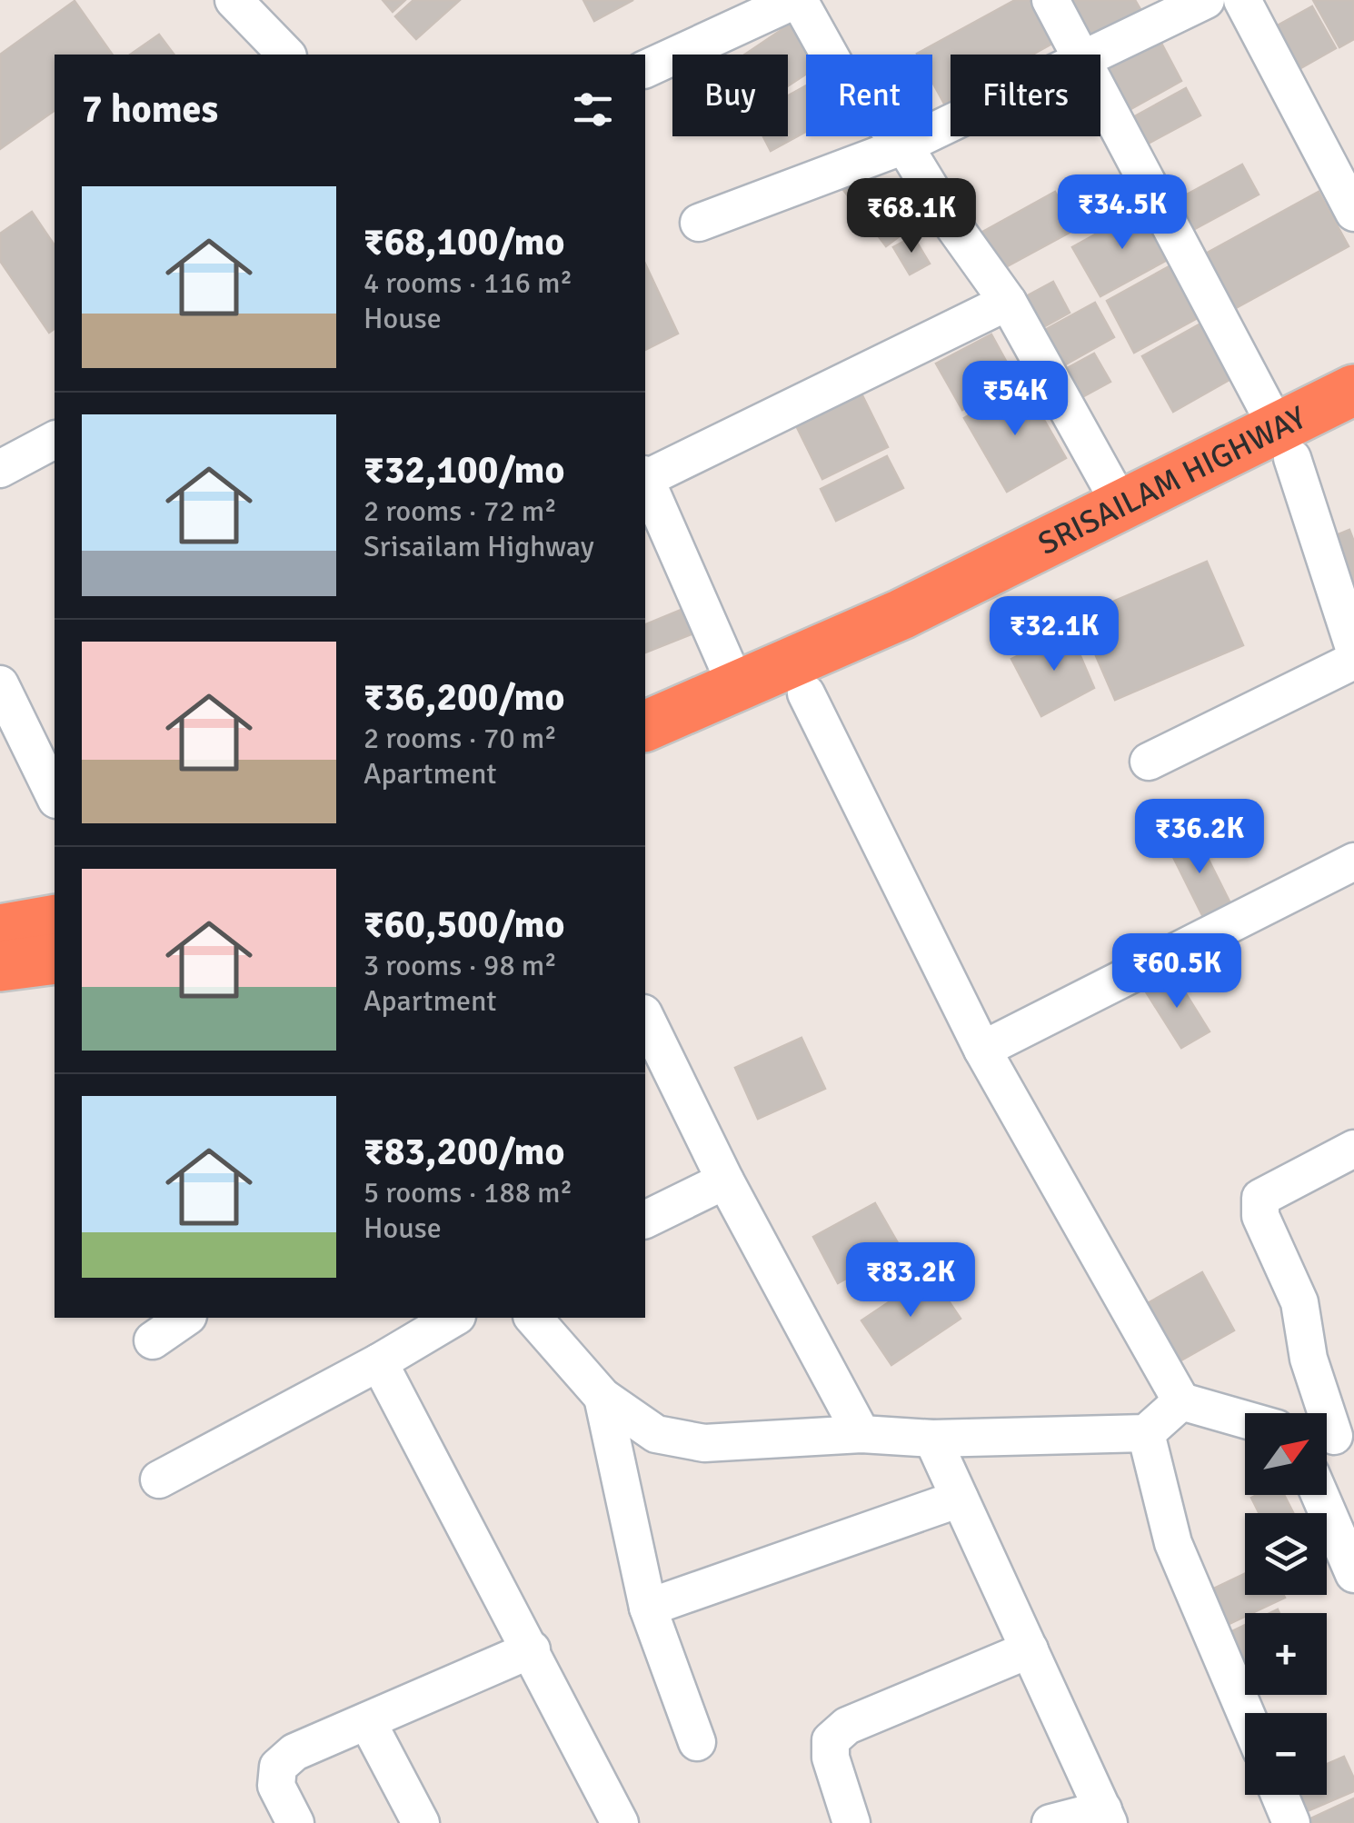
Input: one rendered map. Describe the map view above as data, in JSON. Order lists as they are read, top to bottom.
{
  "streets": {
    "highway": ["SRISAILAM HIGHWAY"]
  },
  "north": "top right",
  "page": {
    "chip": ["Buy", "Rent", "Filters"],
    "heading": "7 homes",
    "list": [
      {
        "name": "₹68,100/mo",
        "note": "4 rooms · 116 m² · House"
      },
      {
        "name": "₹32,100/mo",
        "note": "2 rooms · 72 m² · Srisailam Highway"
      },
      {
        "name": "₹36,200/mo",
        "note": "2 rooms · 70 m² · Apartment"
      },
      {
        "name": "₹60,500/mo",
        "note": "3 rooms · 98 m² · Apartment"
      },
      {
        "name": "₹83,200/mo",
        "note": "5 rooms · 188 m² · House"
      }
    ],
    "price": [
      "₹34.5K",
      "₹68.1K",
      "₹54K",
      "₹32.1K",
      "₹36.2K",
      "₹60.5K",
      "₹83.2K"
    ],
    "map_buttons": ["+", "−"]
  }
}
